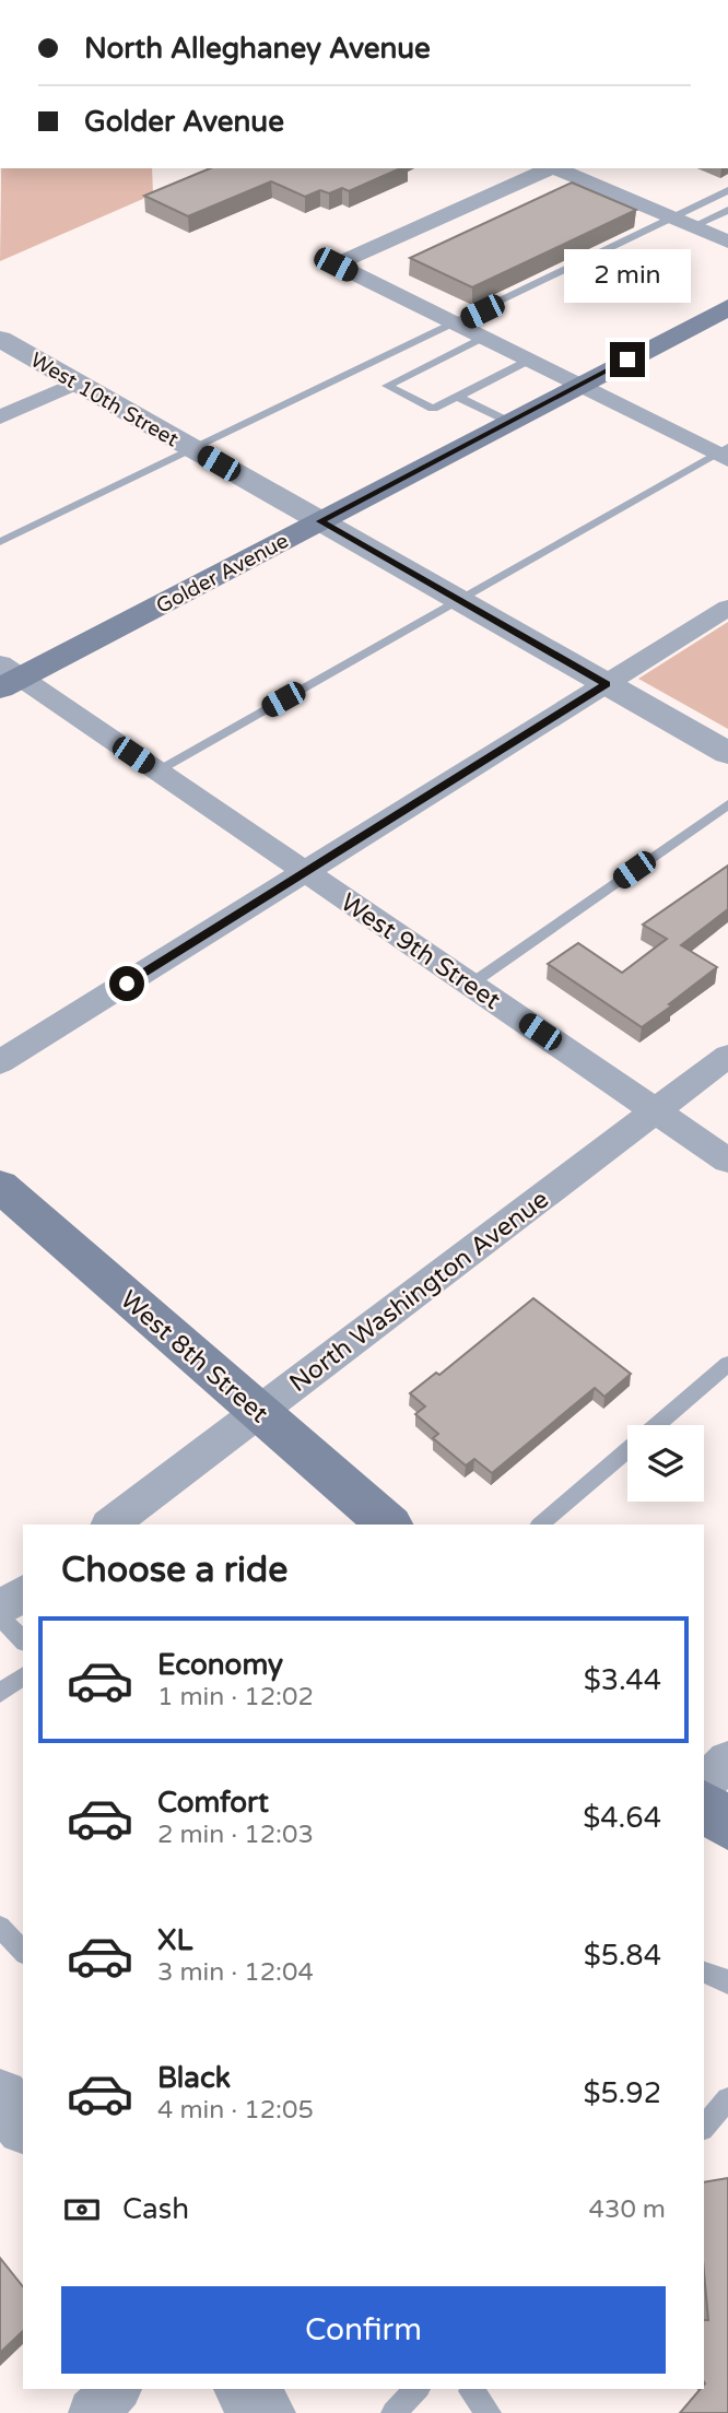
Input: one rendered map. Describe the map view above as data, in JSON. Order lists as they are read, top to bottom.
{
  "streets": {
    "main road": ["Golder Avenue", "West 8th Street"],
    "street": ["West 10th Street", "West 9th Street", "North Washington Avenue"]
  },
  "crossings": [
    ["West 10th Street", "Golder Avenue"],
    ["Golder Avenue", "West 9th Street"],
    ["West 9th Street", "North Washington Avenue"],
    ["North Washington Avenue", "West 8th Street"]
  ],
  "page": {
    "banner": ["North Alleghaney Avenue", "Golder Avenue"],
    "bubble": "2 min",
    "heading": "Choose a ride",
    "list": [
      {
        "name": "Economy",
        "note": "1 min · 12:02",
        "value": "$3.44"
      },
      {
        "name": "Comfort",
        "note": "2 min · 12:03",
        "value": "$4.64"
      },
      {
        "name": "XL",
        "note": "3 min · 12:04",
        "value": "$5.84"
      },
      {
        "name": "Black",
        "note": "4 min · 12:05",
        "value": "$5.92"
      }
    ],
    "pay": ["Cash", "430 m"],
    "buttons": "Confirm"
  }
}
